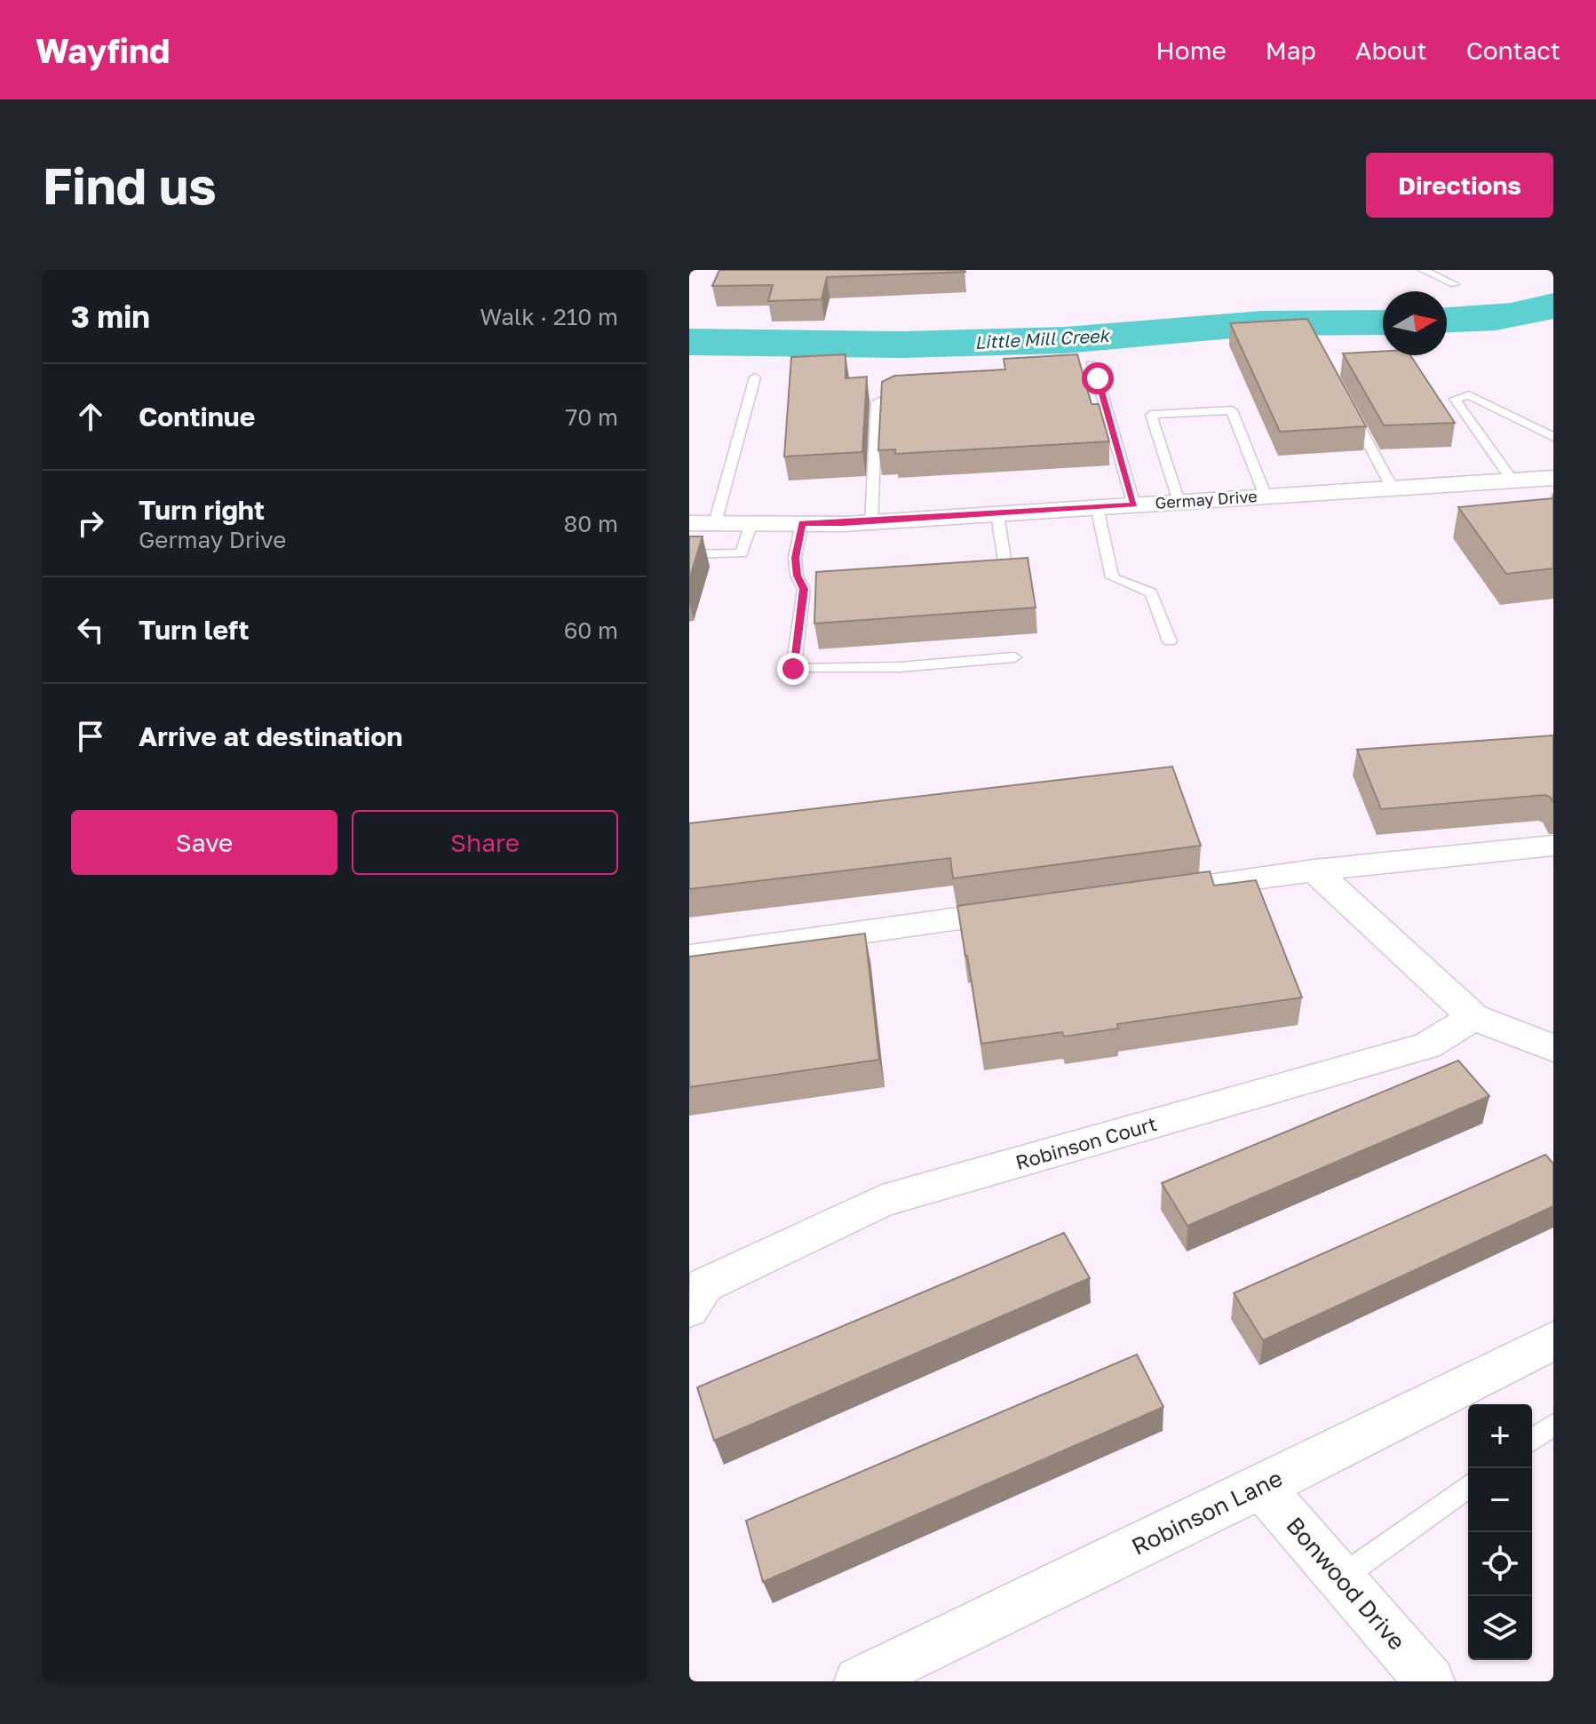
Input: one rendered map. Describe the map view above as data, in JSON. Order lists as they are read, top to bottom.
{
  "streets": {
    "street": [
      "Germay Drive",
      "Robinson Court",
      "Robinson Lane",
      "Bonwood Drive"
    ]
  },
  "crossings": [
    ["Robinson Lane", "Bonwood Drive"]
  ],
  "water": ["Little Mill Creek"],
  "north": "right",
  "page": {
    "header": "Wayfind",
    "nav": [
      "Home",
      "Map",
      "About",
      "Contact"
    ],
    "buttons": [
      "Directions",
      ["Save", "Share"]
    ],
    "title": "Find us",
    "heading": ["3 min", "Walk · 210 m"],
    "list": [
      ["Continue", "70 m"],
      ["Turn right", "Germay Drive", "80 m"],
      ["Turn left", "60 m"],
      "Arrive at destination"
    ],
    "map_buttons": ["+", "−"]
  }
}
